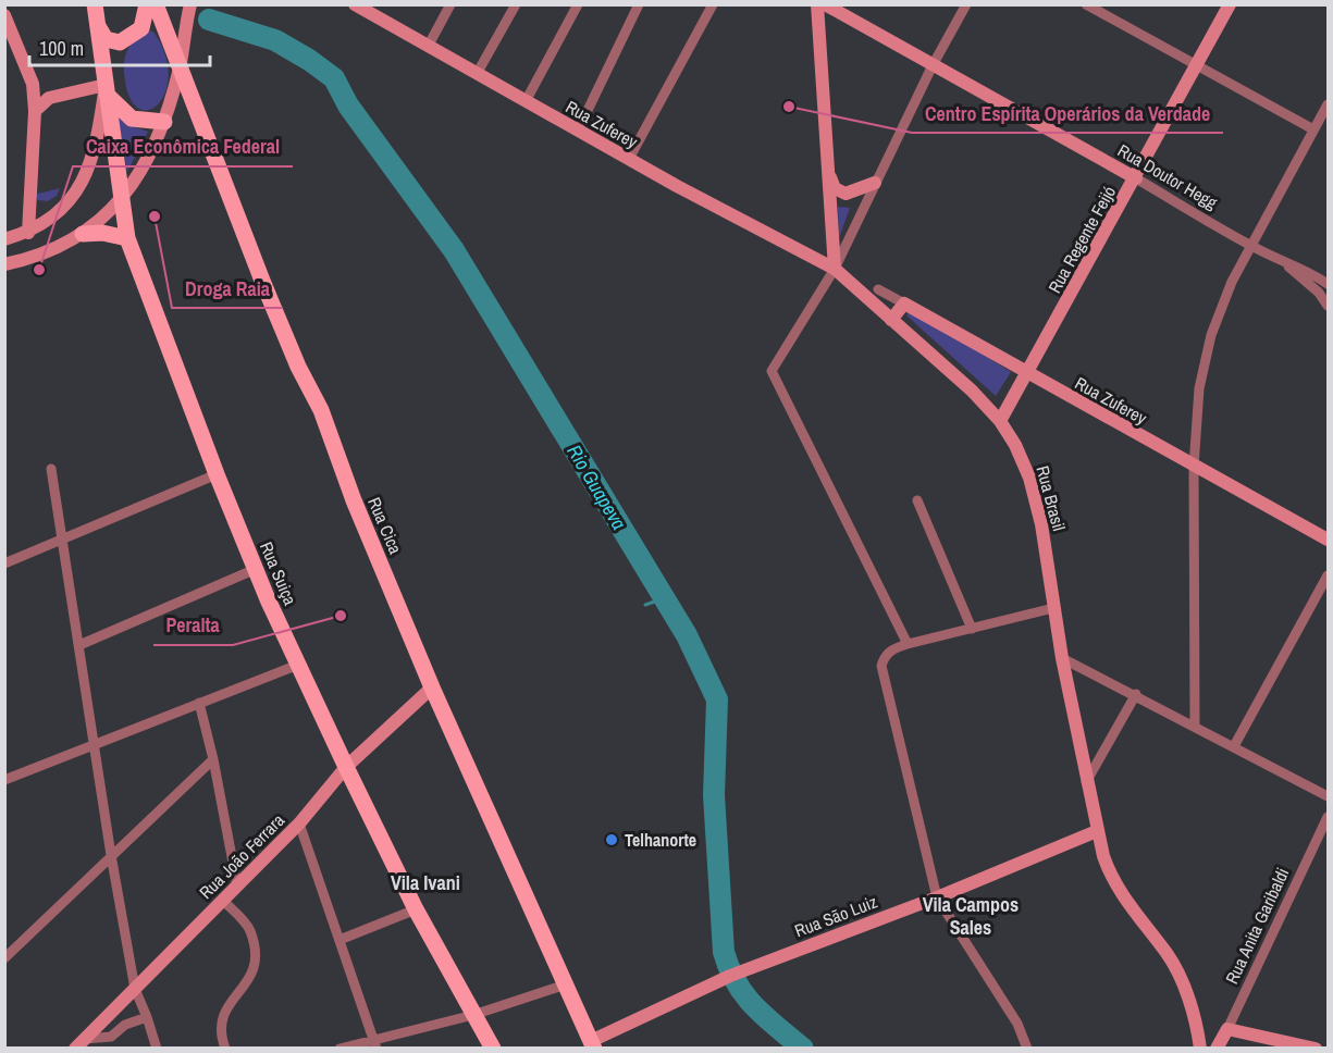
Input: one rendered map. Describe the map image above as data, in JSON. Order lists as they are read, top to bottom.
{
  "streets": {
    "main road": [
      "Rua Zuferey",
      "Rua Doutor Hegg",
      "Rua Regente Feijó",
      "Rua Brasil",
      "Rua Cica",
      "Rua Suiça",
      "Rua João Ferrara",
      "Rua São Luiz",
      "Rua Anita Garibaldi"
    ]
  },
  "crossings": [
    ["Rua Zuferey", "Rua Regente Feijó"],
    ["Rua Zuferey", "Rua Brasil"],
    ["Rua Doutor Hegg", "Rua Regente Feijó"],
    ["Rua Regente Feijó", "Rua Brasil"],
    ["Rua Brasil", "Rua São Luiz"],
    ["Rua Cica", "Rua João Ferrara"],
    ["Rua Cica", "Rua São Luiz"],
    ["Rua Suiça", "Rua João Ferrara"]
  ],
  "districts": ["Vila Ivani", "Vila Campos Sales"],
  "water": ["Rio Guapeva"],
  "places": [
    "Centro Espírita Operários da Verdade",
    "Droga Raia",
    "Caixa Econômica Federal",
    "Peralta",
    "Telhanorte"
  ],
  "scale_bar": "100 m"
}
